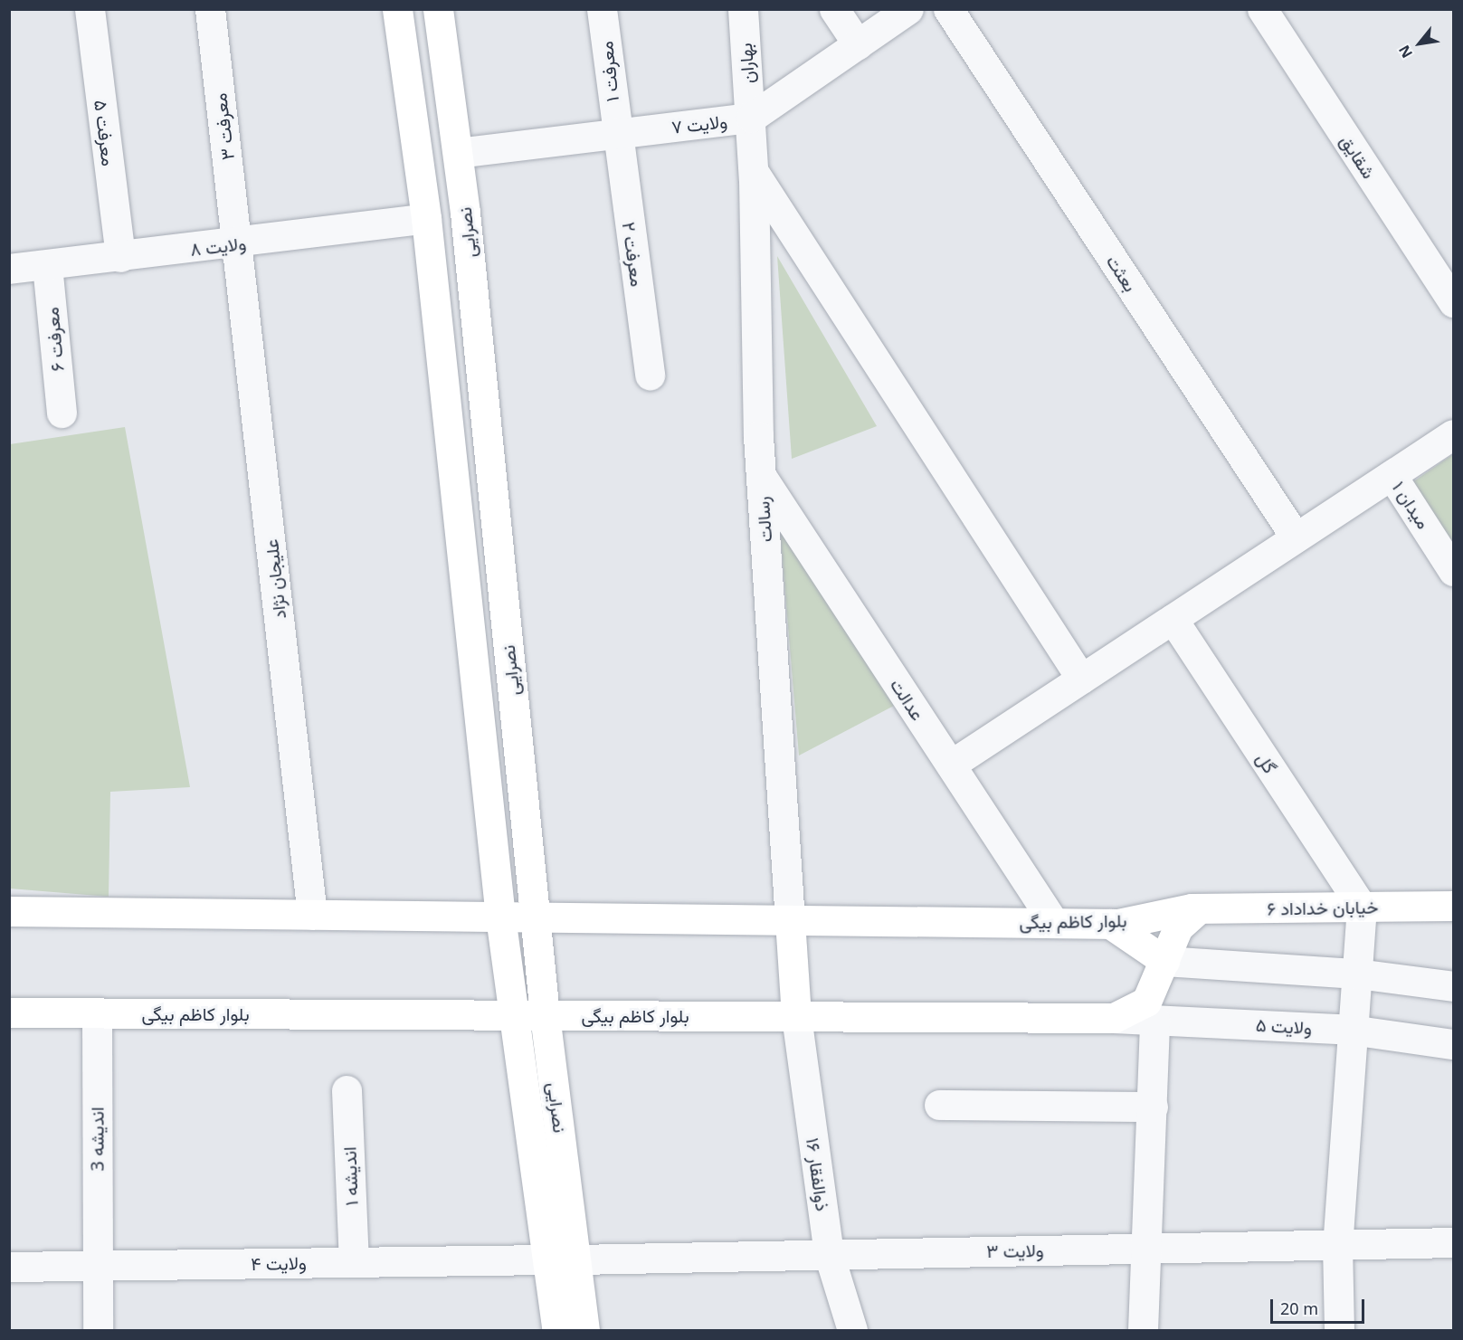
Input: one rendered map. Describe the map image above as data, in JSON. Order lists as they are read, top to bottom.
{
  "streets": {
    "main road": ["نصرایی", "خیابان خداداد ۶", "بلوار کاظم بیگی"],
    "street": [
      "بهاران",
      "معرفت ۱",
      "ولایت ۷",
      "معرفت ۳",
      "معرفت ۵",
      "شقایق",
      "ولایت ۸",
      "معرفت ۲",
      "بعثت",
      "معرفت ۶",
      "میدان ۱",
      "رسالت",
      "علیجان نژاد",
      "عدالت",
      "گل",
      "ولایت ۵",
      "اندیشه 3",
      "ذوالفقار ۱۶",
      "اندیشه ۱",
      "ولایت ۳",
      "ولایت ۴"
    ]
  },
  "crossings": [
    ["بهاران", "ولایت ۷"],
    ["بهاران", "رسالت"],
    ["معرفت ۱", "ولایت ۷"],
    ["معرفت ۱", "معرفت ۲"],
    ["ولایت ۷", "نصرایی"],
    ["ولایت ۷", "معرفت ۲"],
    ["ولایت ۷", "رسالت"],
    ["معرفت ۳", "ولایت ۸"],
    ["معرفت ۳", "علیجان نژاد"],
    ["معرفت ۵", "ولایت ۸"],
    ["نصرایی", "بلوار کاظم بیگی"],
    ["نصرایی", "ولایت ۳"],
    ["نصرایی", "ولایت ۴"],
    ["ولایت ۸", "معرفت ۶"],
    ["ولایت ۸", "علیجان نژاد"],
    ["رسالت", "عدالت"],
    ["رسالت", "بلوار کاظم بیگی"],
    ["علیجان نژاد", "بلوار کاظم بیگی"],
    ["عدالت", "بلوار کاظم بیگی"],
    ["گل", "خیابان خداداد ۶"],
    ["خیابان خداداد ۶", "بلوار کاظم بیگی"],
    ["بلوار کاظم بیگی", "ولایت ۵"],
    ["بلوار کاظم بیگی", "اندیشه 3"],
    ["بلوار کاظم بیگی", "ذوالفقار ۱۶"],
    ["اندیشه 3", "ولایت ۴"],
    ["ذوالفقار ۱۶", "ولایت ۳"],
    ["اندیشه ۱", "ولایت ۴"],
    ["ولایت ۳", "ولایت ۴"]
  ],
  "scale_bar": "20 m",
  "north": "bottom left"
}
